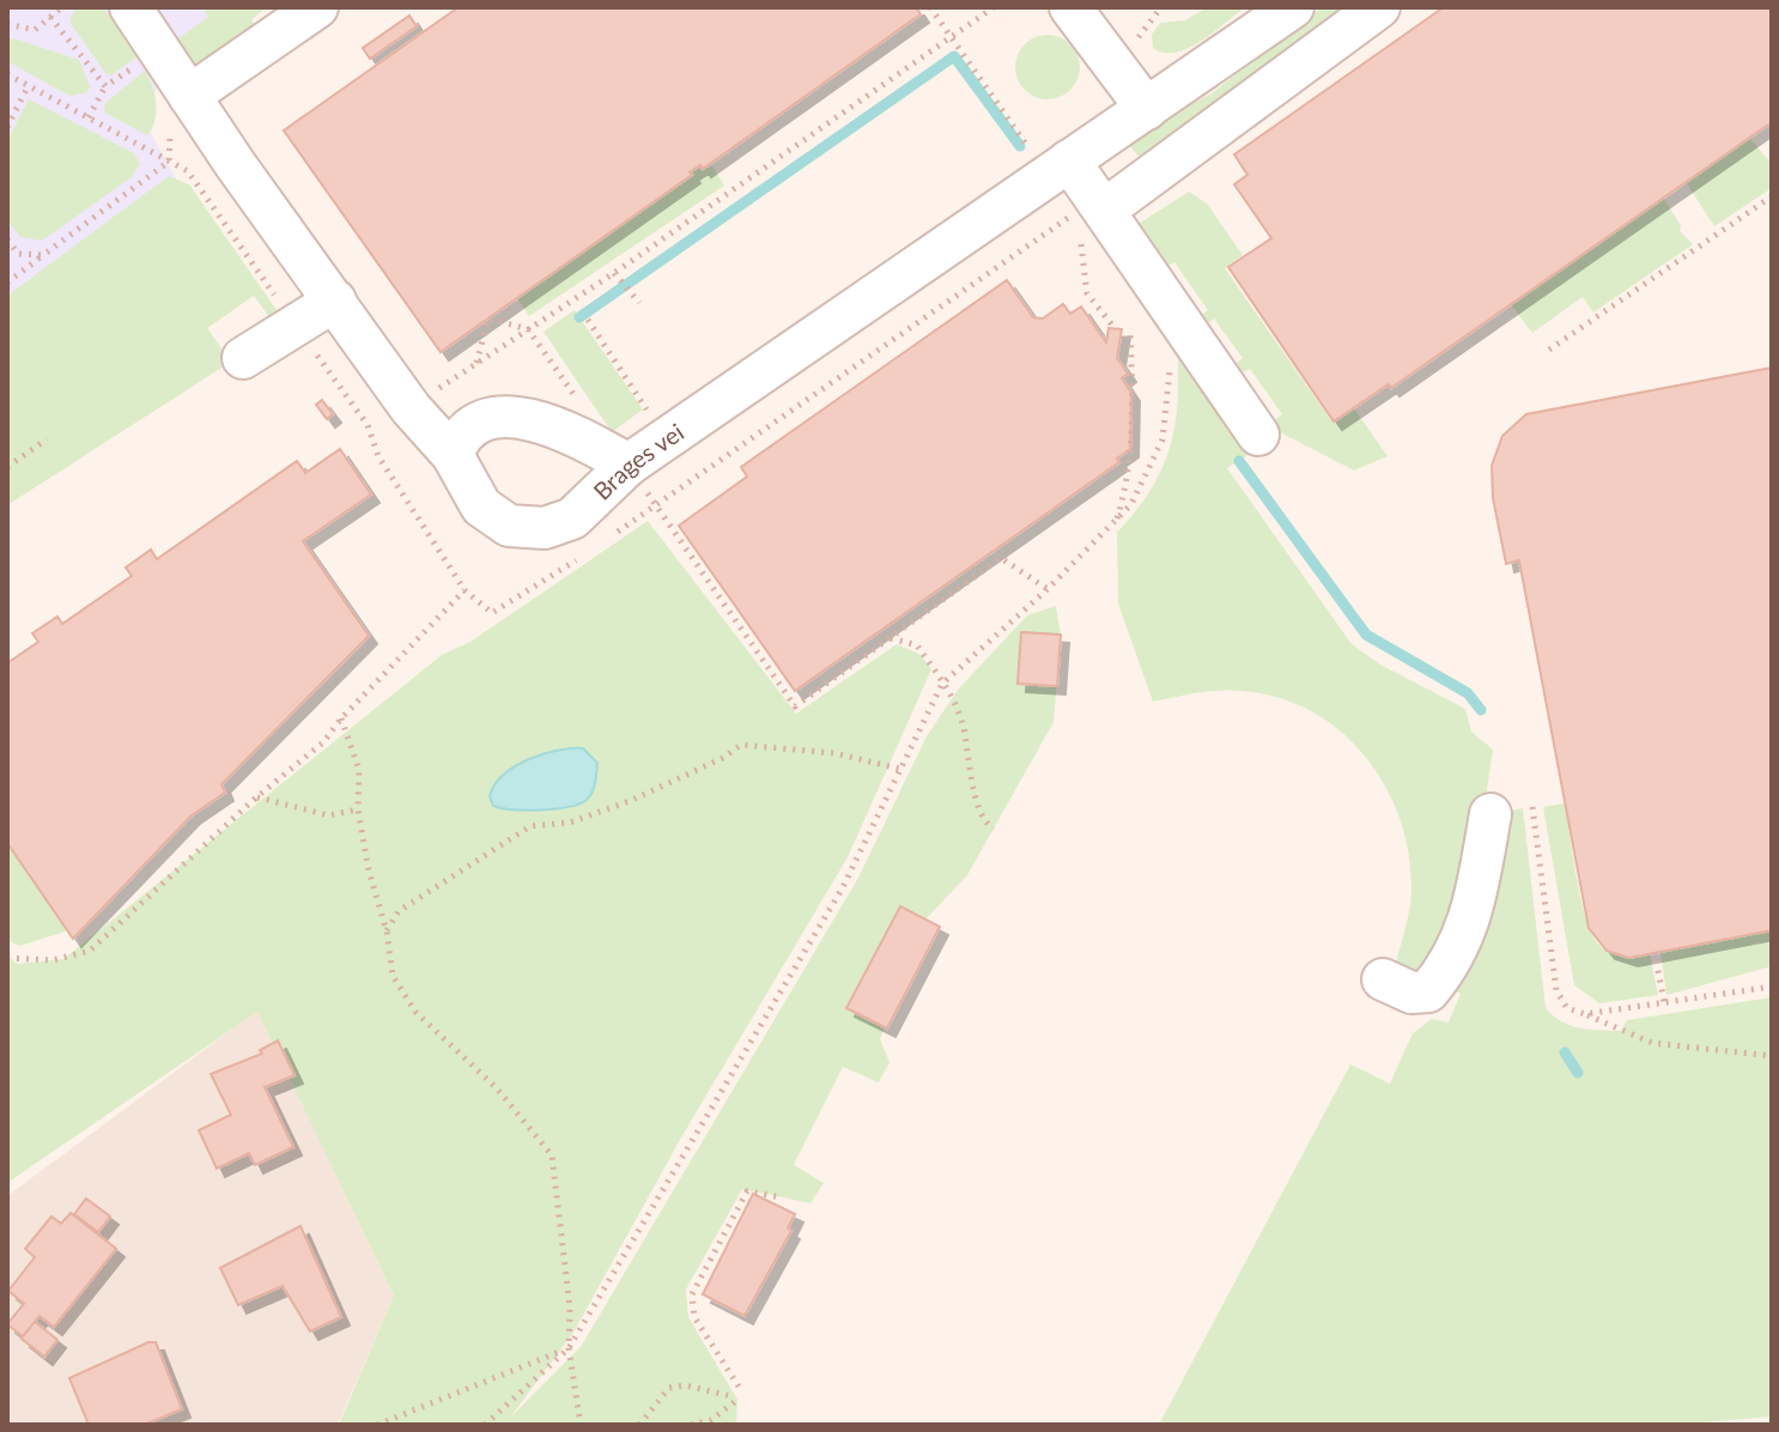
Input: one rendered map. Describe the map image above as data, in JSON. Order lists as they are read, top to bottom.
{
  "streets": {
    "street": ["Brages vei"]
  }
}
